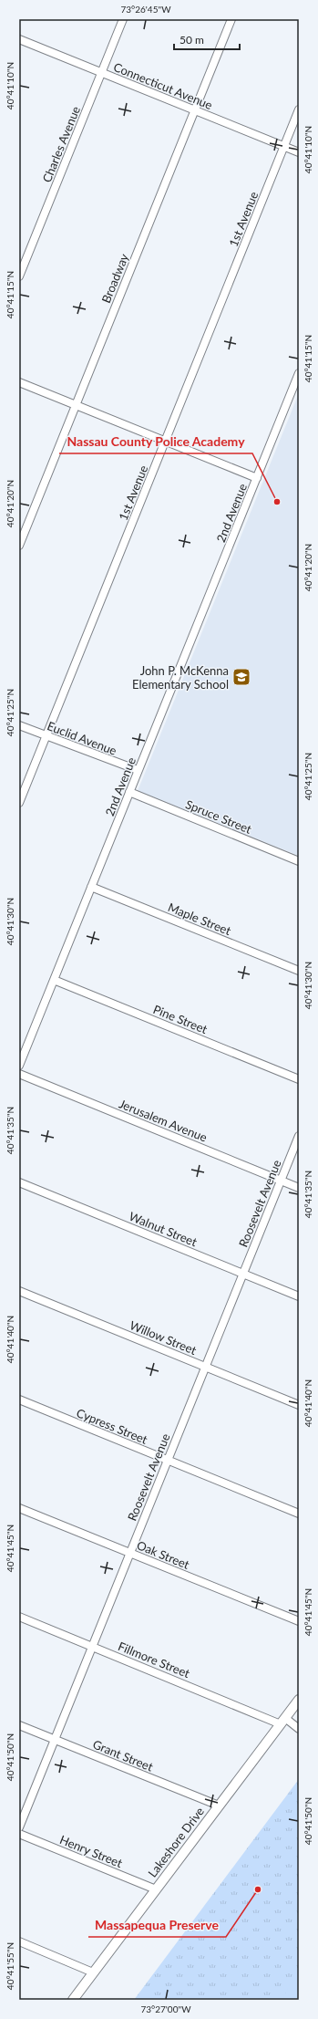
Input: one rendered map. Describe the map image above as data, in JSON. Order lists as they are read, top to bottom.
{
  "streets": {
    "street": [
      "Connecticut Avenue",
      "Charles Avenue",
      "1st Avenue",
      "Broadway",
      "2nd Avenue",
      "Euclid Avenue",
      "Spruce Street",
      "Maple Street",
      "Pine Street",
      "Jerusalem Avenue",
      "Roosevelt Avenue",
      "Walnut Street",
      "Willow Street",
      "Cypress Street",
      "Oak Street",
      "Fillmore Street",
      "Grant Street",
      "Lakeshore Drive",
      "Henry Street"
    ]
  },
  "crossings": [
    ["Connecticut Avenue", "Charles Avenue"],
    ["Connecticut Avenue", "1st Avenue"],
    ["Connecticut Avenue", "Broadway"],
    ["1st Avenue", "Euclid Avenue"],
    ["2nd Avenue", "Euclid Avenue"],
    ["2nd Avenue", "Spruce Street"],
    ["2nd Avenue", "Maple Street"],
    ["2nd Avenue", "Pine Street"],
    ["Jerusalem Avenue", "Roosevelt Avenue"],
    ["Roosevelt Avenue", "Walnut Street"],
    ["Roosevelt Avenue", "Willow Street"],
    ["Roosevelt Avenue", "Cypress Street"],
    ["Roosevelt Avenue", "Oak Street"],
    ["Roosevelt Avenue", "Fillmore Street"],
    ["Roosevelt Avenue", "Grant Street"],
    ["Fillmore Street", "Lakeshore Drive"],
    ["Grant Street", "Lakeshore Drive"],
    ["Lakeshore Drive", "Henry Street"]
  ],
  "places": {
    "other": ["Nassau County Police Academy", "Massapequa Preserve"],
    "school or university": ["John P. McKenna Elementary School"]
  },
  "scale_bar": "50 m",
  "coordinates": [
    "73°26'45\"W",
    "40°41'10\"N",
    "40°41'15\"N",
    "40°41'20\"N",
    "40°41'25\"N",
    "40°41'30\"N",
    "40°41'35\"N",
    "40°41'40\"N",
    "40°41'45\"N",
    "40°41'50\"N",
    "40°41'55\"N",
    "73°27'00\"W"
  ]
}
